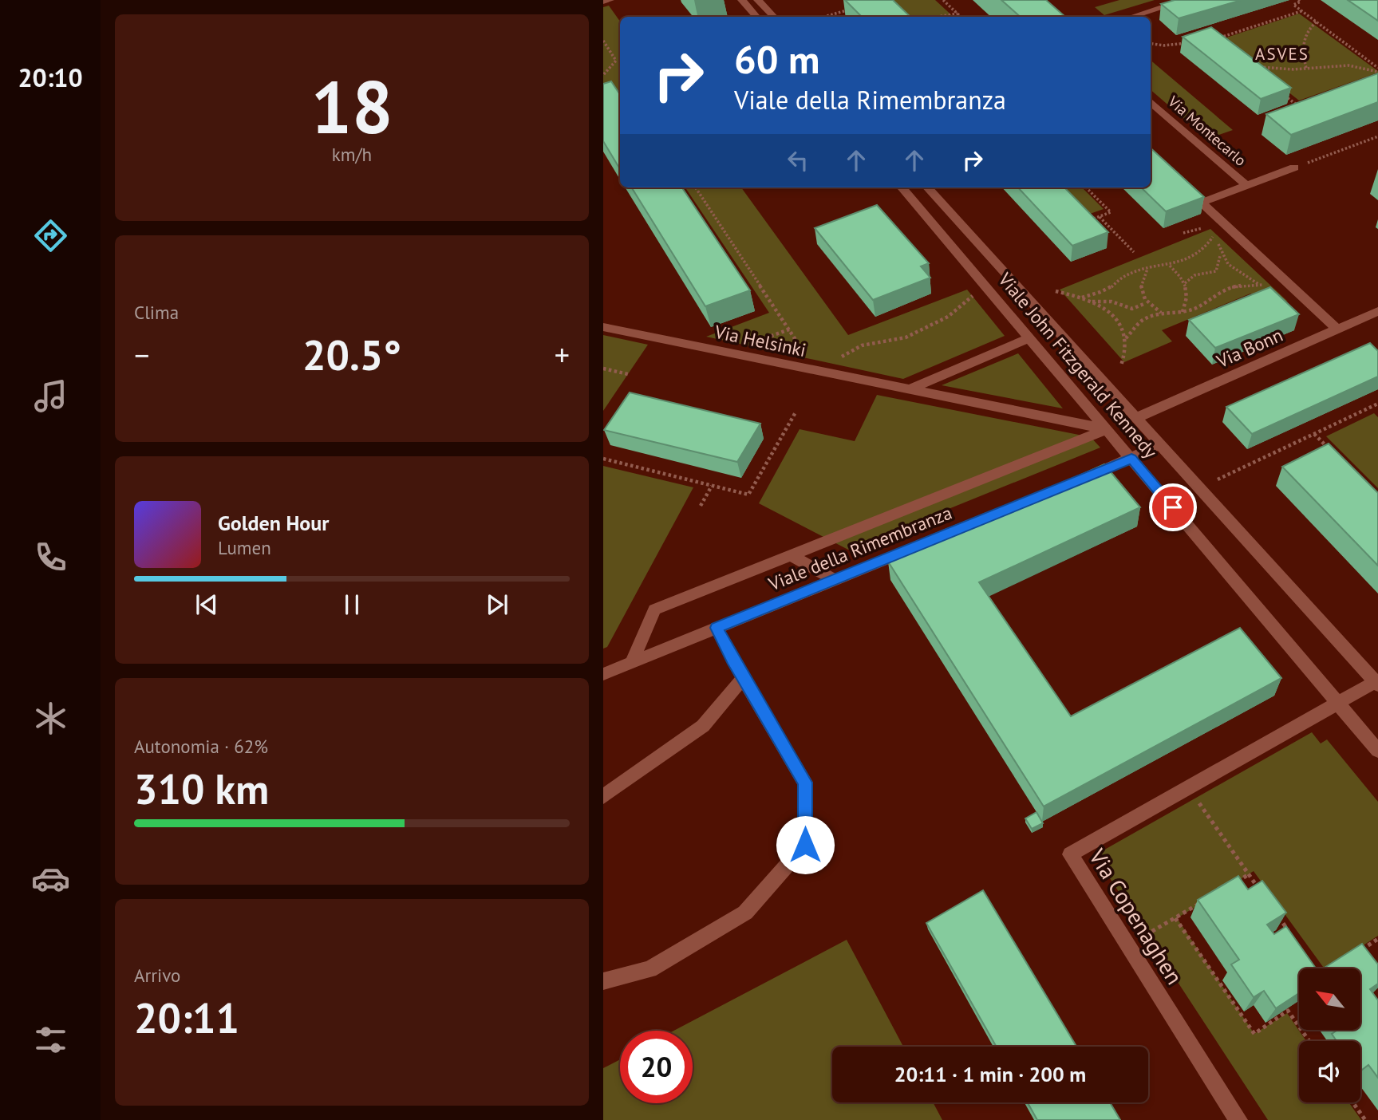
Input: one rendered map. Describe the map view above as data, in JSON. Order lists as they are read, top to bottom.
{
  "streets": {
    "street": [
      "Via Montecarlo",
      "Via Helsinki",
      "Via Bonn",
      "Viale John Fitzgerald Kennedy",
      "Viale della Rimembranza",
      "Via Copenaghen"
    ]
  },
  "crossings": [
    ["Via Helsinki", "Viale John Fitzgerald Kennedy"],
    ["Via Bonn", "Viale John Fitzgerald Kennedy"],
    ["Viale John Fitzgerald Kennedy", "Via Copenaghen"]
  ],
  "districts": ["ASVES"],
  "north": "top left",
  "page": {
    "tabs": "20:10",
    "tile": [
      ["18", "km/h"],
      "Clima",
      ["Autonomia · 62%", "310 km"],
      ["Arrivo", "20:11"]
    ],
    "turn": ["60 m", "Viale della Rimembranza"],
    "heat": ["−", "20.5°", "+"],
    "song": ["Golden Hour", "Lumen"],
    "limit": "20",
    "trip": "20:11 · 1 min · 200 m"
  }
}
